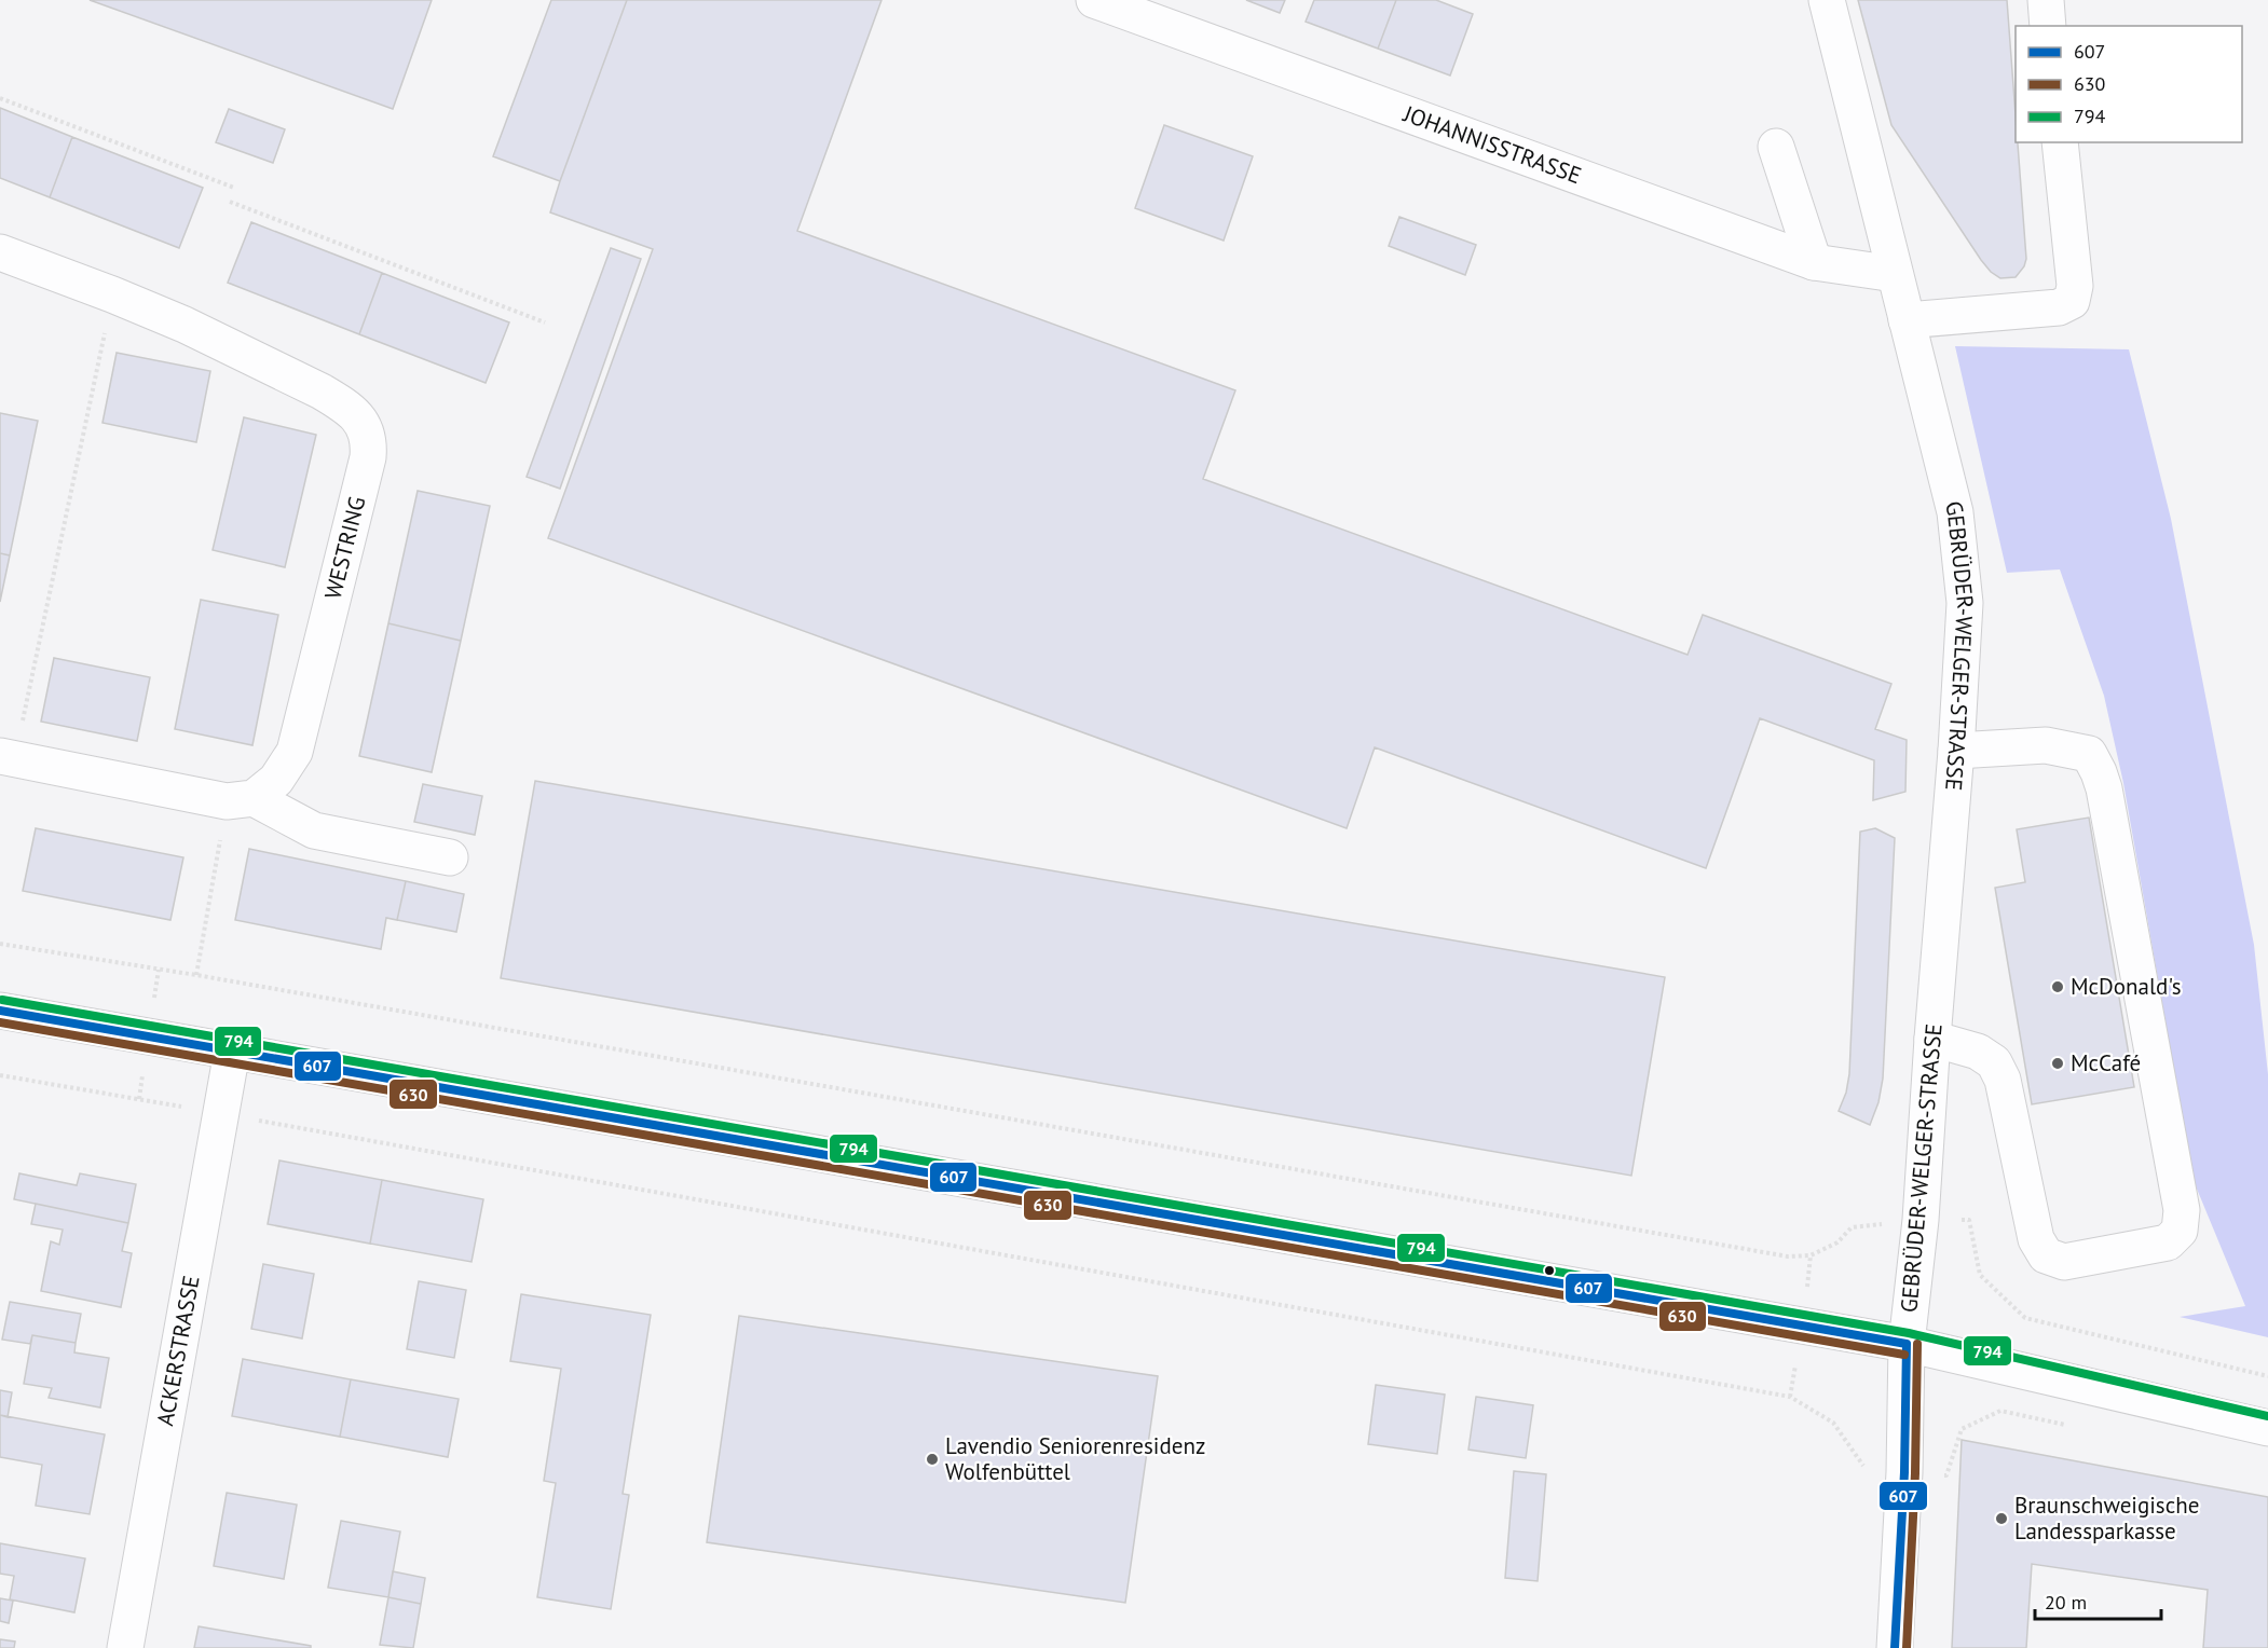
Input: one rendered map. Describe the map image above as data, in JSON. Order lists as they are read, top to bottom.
{
  "streets": {
    "main road": [
      "JOHANNISSTRASSE",
      "WESTRING",
      "GEBRÜDER-WELGER-STRASSE",
      "ACKERSTRASSE"
    ]
  },
  "crossings": [
    ["JOHANNISSTRASSE", "GEBRÜDER-WELGER-STRASSE"]
  ],
  "places": [
    "McDonald's",
    "McCafé",
    "Lavendio Seniorenresidenz Wolfenbüttel",
    "Braunschweigische Landessparkasse"
  ],
  "lines": ["transit line 794", "transit line 607", "transit line 630"],
  "legend": ["607", "630", "794"],
  "scale_bar": "20 m"
}
